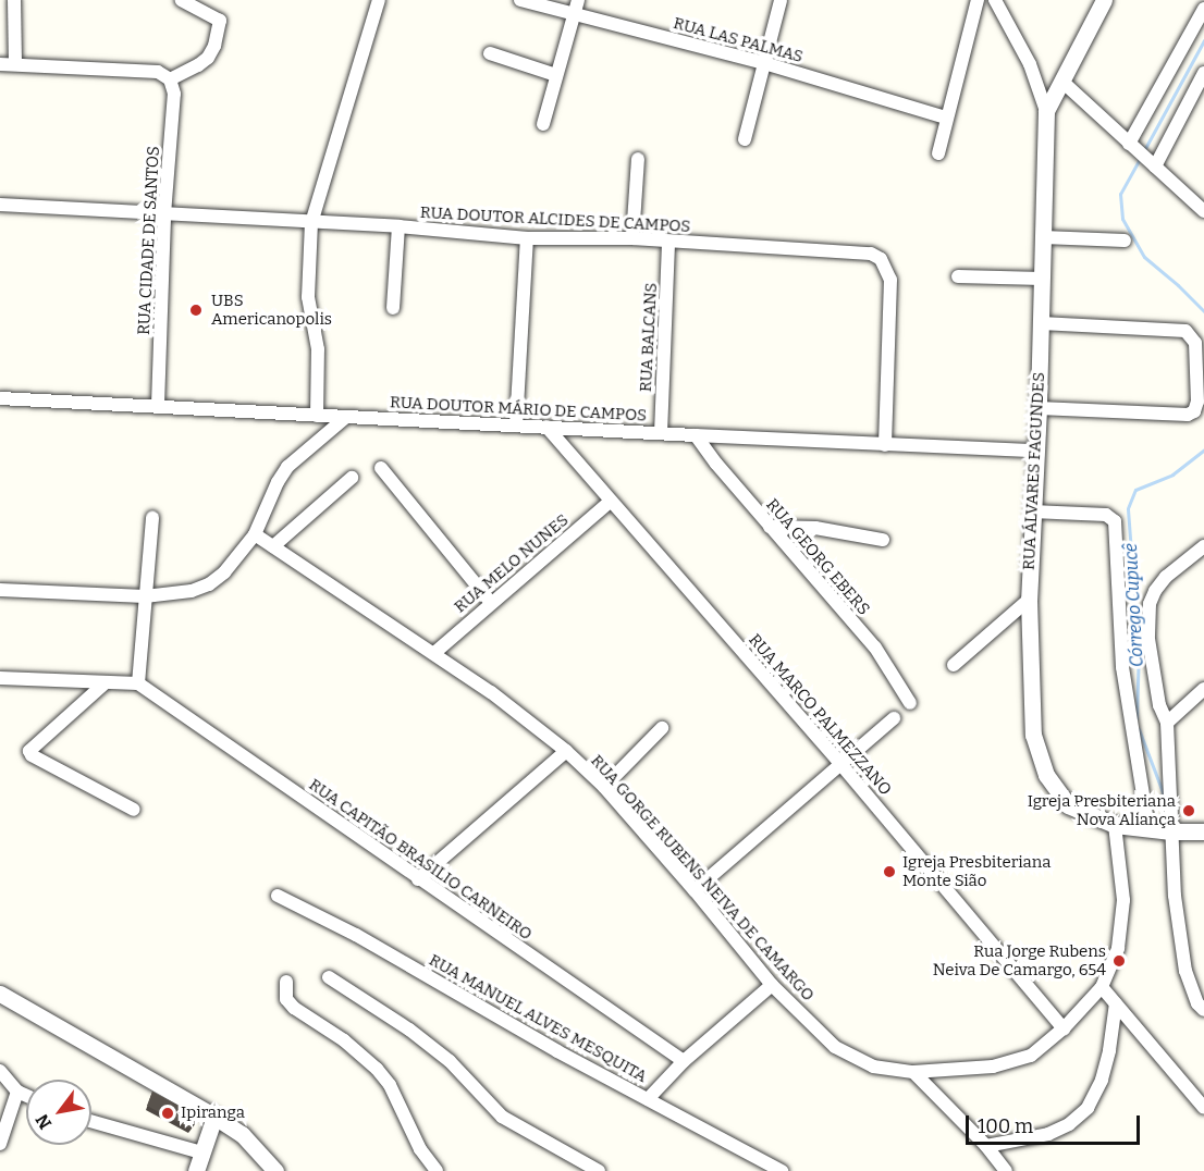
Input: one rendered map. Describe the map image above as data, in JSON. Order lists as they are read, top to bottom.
{
  "streets": {
    "street": [
      "RUA LAS PALMAS",
      "RUA DOUTOR ALCIDES DE CAMPOS",
      "RUA CIDADE DE SANTOS",
      "RUA BALCANS",
      "RUA DOUTOR MÁRIO DE CAMPOS",
      "RUA ÁLVARES FAGUNDES",
      "RUA GEORG EBERS",
      "RUA MELO NUNES",
      "RUA MARCO PALMEZZANO",
      "RUA CAPITÃO BRASILIO CARNEIRO",
      "RUA GORGE RUBENS NEIVA DE CAMARGO",
      "RUA MANUEL ALVES MESQUITA"
    ]
  },
  "crossings": [
    ["RUA DOUTOR ALCIDES DE CAMPOS", "RUA CIDADE DE SANTOS"],
    ["RUA DOUTOR ALCIDES DE CAMPOS", "RUA BALCANS"],
    ["RUA DOUTOR ALCIDES DE CAMPOS", "RUA DOUTOR MÁRIO DE CAMPOS"],
    ["RUA CIDADE DE SANTOS", "RUA DOUTOR MÁRIO DE CAMPOS"],
    ["RUA BALCANS", "RUA DOUTOR MÁRIO DE CAMPOS"],
    ["RUA DOUTOR MÁRIO DE CAMPOS", "RUA ÁLVARES FAGUNDES"],
    ["RUA DOUTOR MÁRIO DE CAMPOS", "RUA GEORG EBERS"],
    ["RUA DOUTOR MÁRIO DE CAMPOS", "RUA MARCO PALMEZZANO"],
    ["RUA ÁLVARES FAGUNDES", "RUA GORGE RUBENS NEIVA DE CAMARGO"],
    ["RUA MELO NUNES", "RUA MARCO PALMEZZANO"],
    ["RUA MELO NUNES", "RUA GORGE RUBENS NEIVA DE CAMARGO"],
    ["RUA MARCO PALMEZZANO", "RUA GORGE RUBENS NEIVA DE CAMARGO"]
  ],
  "water": ["Córrego Cupucê"],
  "places": [
    "UBS Americanopolis",
    "Igreja Presbiteriana Nova Aliança",
    "Igreja Presbiteriana Monte Sião",
    "Rua Jorge Rubens Neiva De Camargo, 654",
    "Ipiranga"
  ],
  "scale_bar": "100 m",
  "north": "bottom left"
}
